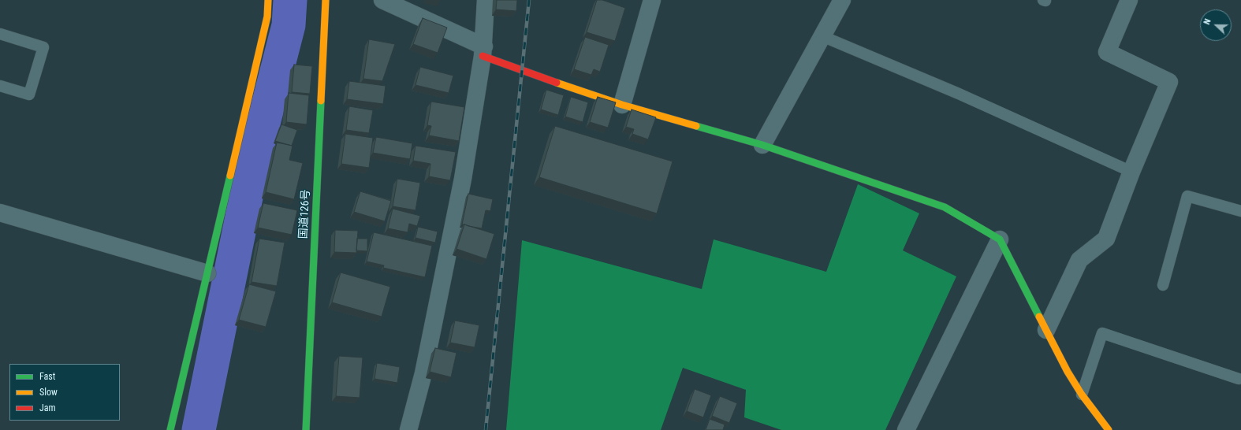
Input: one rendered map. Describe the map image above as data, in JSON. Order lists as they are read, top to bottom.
{
  "streets": {
    "main road": ["国道126号"]
  },
  "legend": ["Fast", "Slow", "Jam"],
  "north": "left"
}
